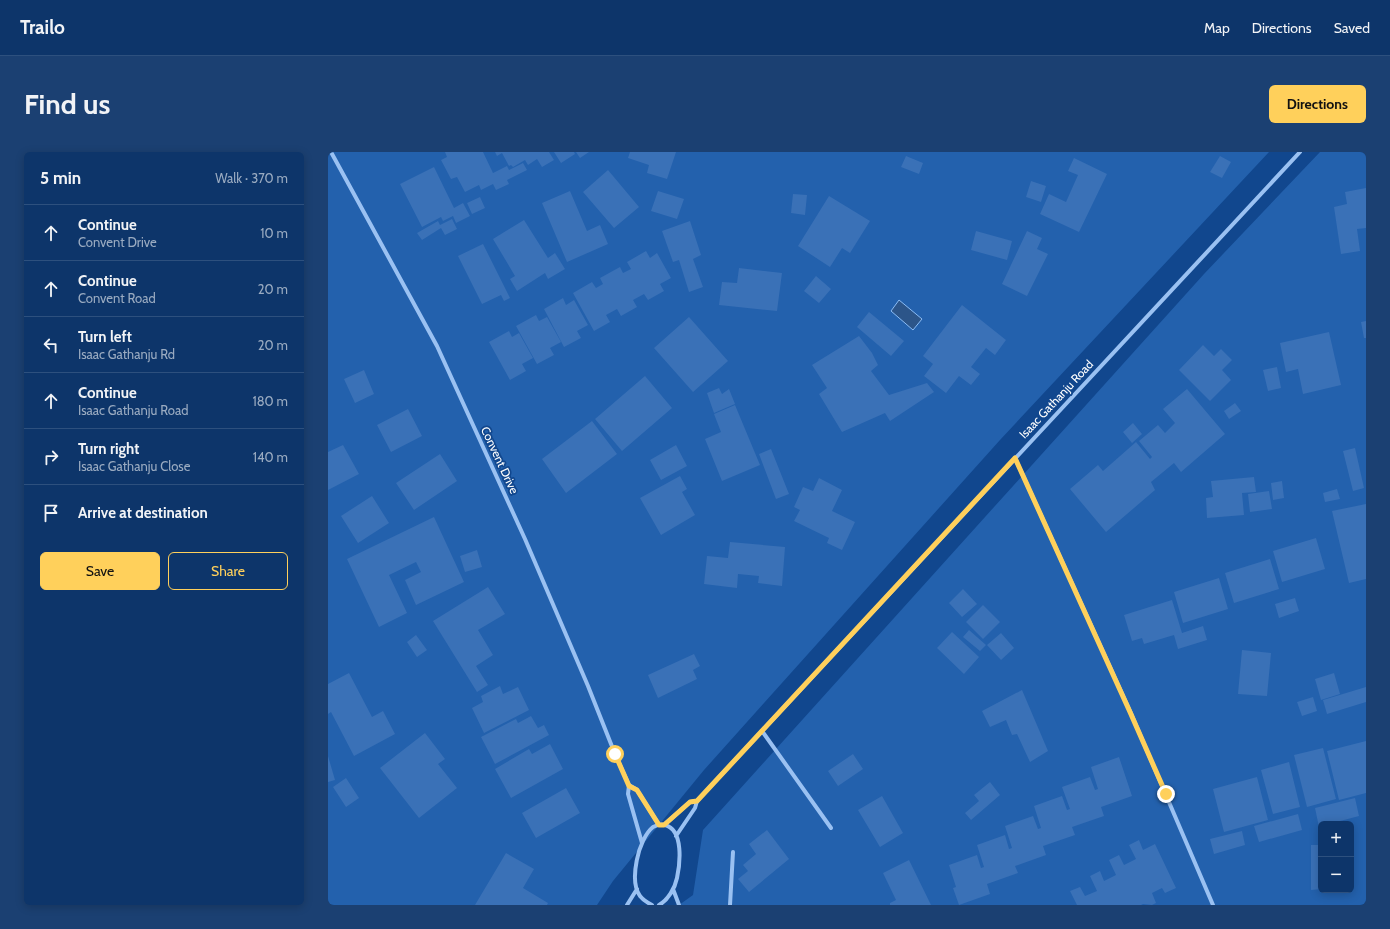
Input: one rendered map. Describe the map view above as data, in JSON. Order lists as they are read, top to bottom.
{
  "streets": {
    "street": ["Isaac Gathanju Road", "Convent Drive"]
  },
  "page": {
    "header": "Trailo",
    "nav": ["Map", "Directions", "Saved"],
    "buttons": [
      "Directions",
      ["Save", "Share"]
    ],
    "title": "Find us",
    "heading": ["5 min", "Walk · 370 m"],
    "list": [
      ["Continue", "Convent Drive", "10 m"],
      ["Continue", "Convent Road", "20 m"],
      ["Turn left", "Isaac Gathanju Rd", "20 m"],
      ["Continue", "Isaac Gathanju Road", "180 m"],
      ["Turn right", "Isaac Gathanju Close", "140 m"],
      "Arrive at destination"
    ],
    "map_buttons": ["+", "−"]
  }
}
